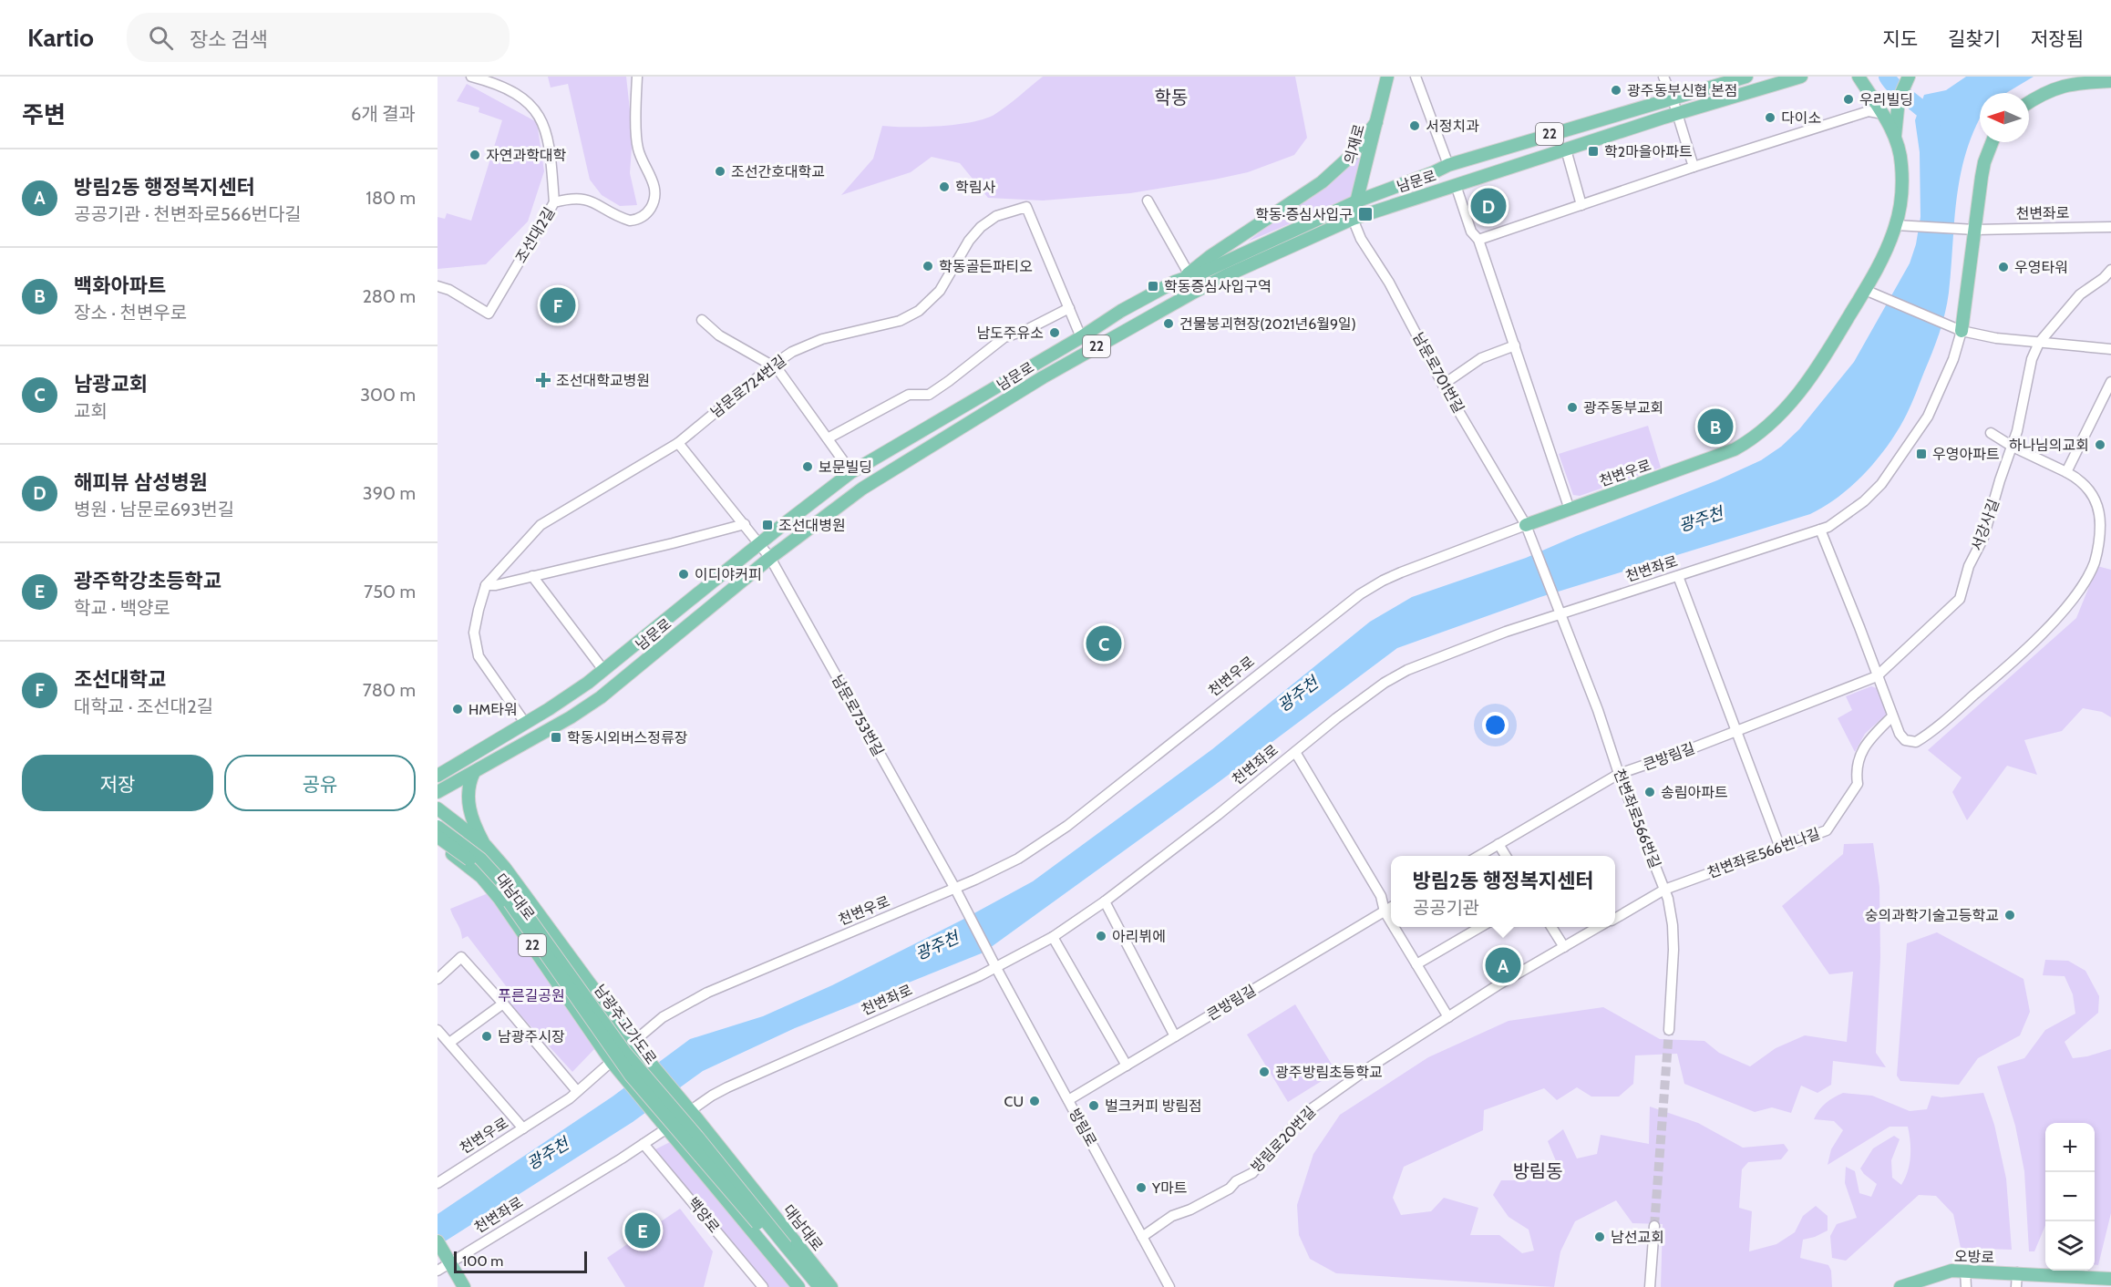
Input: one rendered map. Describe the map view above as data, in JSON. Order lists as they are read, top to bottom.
{
  "streets": {
    "main road": [
      "22",
      "의재로",
      "남문로",
      "천변좌로",
      "천변우로",
      "대남대로",
      "남광주고가도로",
      "오방로"
    ],
    "street": [
      "조선대2길",
      "남문로701번길",
      "남문로724번길",
      "서강사길",
      "남문로753번길",
      "큰방림길",
      "천변좌로566번길",
      "천변좌로566번나길",
      "방림로",
      "방림로20번길",
      "백양로"
    ]
  },
  "crossings": [
    ["22", "천변좌로"],
    ["22", "천변우로"],
    ["22", "대남대로"],
    ["의재로", "남문로"],
    ["의재로", "남문로701번길"],
    ["남문로", "남문로701번길"],
    ["남문로", "남문로724번길"],
    ["남문로", "남문로753번길"],
    ["남문로", "대남대로"],
    ["천변좌로", "남문로701번길"],
    ["천변좌로", "남문로753번길"],
    ["천변좌로", "천변좌로566번길"],
    ["천변좌로", "대남대로"],
    ["천변좌로", "방림로"],
    ["천변좌로", "백양로"],
    ["남문로701번길", "천변우로"],
    ["남문로701번길", "천변좌로566번길"],
    ["남문로724번길", "남문로753번길"],
    ["천변우로", "남문로753번길"],
    ["천변우로", "대남대로"],
    ["서강사길", "큰방림길"],
    ["남문로753번길", "방림로"],
    ["큰방림길", "천변좌로566번길"],
    ["큰방림길", "방림로"],
    ["천변좌로566번길", "천변좌로566번나길"],
    ["대남대로", "남광주고가도로"],
    ["방림로", "방림로20번길"]
  ],
  "districts": ["학동", "방림동"],
  "water": ["광주천"],
  "parks": ["푸른길공원"],
  "places": {
    "other": [
      "광주동부신협 본점",
      "우리빌딩",
      "다이소",
      "서정치과",
      "자연과학대학",
      "조선간호대학교",
      "학림사",
      "학동골든파티오",
      "우영타워",
      "건물붕괴현장(2021년6월9일)",
      "남도주유소",
      "광주동부교회",
      "하나님의교회",
      "보문빌딩",
      "이디야커피",
      "HM타워",
      "송림아파트",
      "숭의과학기술고등학교",
      "아리뷔에",
      "남광주시장",
      "광주방림초등학교",
      "CU",
      "벌크커피 방림점",
      "Y마트",
      "남선교회"
    ],
    "transit": [
      "학2마을아파트",
      "학동·증심사입구",
      "학동증심사입구역",
      "우영아파트",
      "조선대병원",
      "학동시외버스정류장"
    ],
    "health": ["조선대학교병원"]
  },
  "scale_bar": "100 m",
  "north": "left",
  "page": {
    "header": "Kartio",
    "search": "장소 검색",
    "nav": ["지도", "길찾기", "저장됨"],
    "heading": ["주변", "6개 결과"],
    "list": [
      {
        "mark": "A",
        "name": "방림2동 행정복지센터",
        "note": "공공기관 · 천변좌로566번다길",
        "value": "180 m"
      },
      {
        "mark": "B",
        "name": "백화아파트",
        "note": "장소 · 천변우로",
        "value": "280 m"
      },
      {
        "mark": "C",
        "name": "남광교회",
        "note": "교회",
        "value": "300 m"
      },
      {
        "mark": "D",
        "name": "해피뷰 삼성병원",
        "note": "병원 · 남문로693번길",
        "value": "390 m"
      },
      {
        "mark": "E",
        "name": "광주학강초등학교",
        "note": "학교 · 백양로",
        "value": "750 m"
      },
      {
        "mark": "F",
        "name": "조선대학교",
        "note": "대학교 · 조선대2길",
        "value": "780 m"
      }
    ],
    "pins": [
      "D",
      "F",
      "B",
      "C",
      "A",
      "E"
    ],
    "buttons": ["저장", "공유"],
    "popup": ["방림2동 행정복지센터", "공공기관"],
    "map_buttons": ["+", "−"],
    "scale": "100 m"
  }
}
